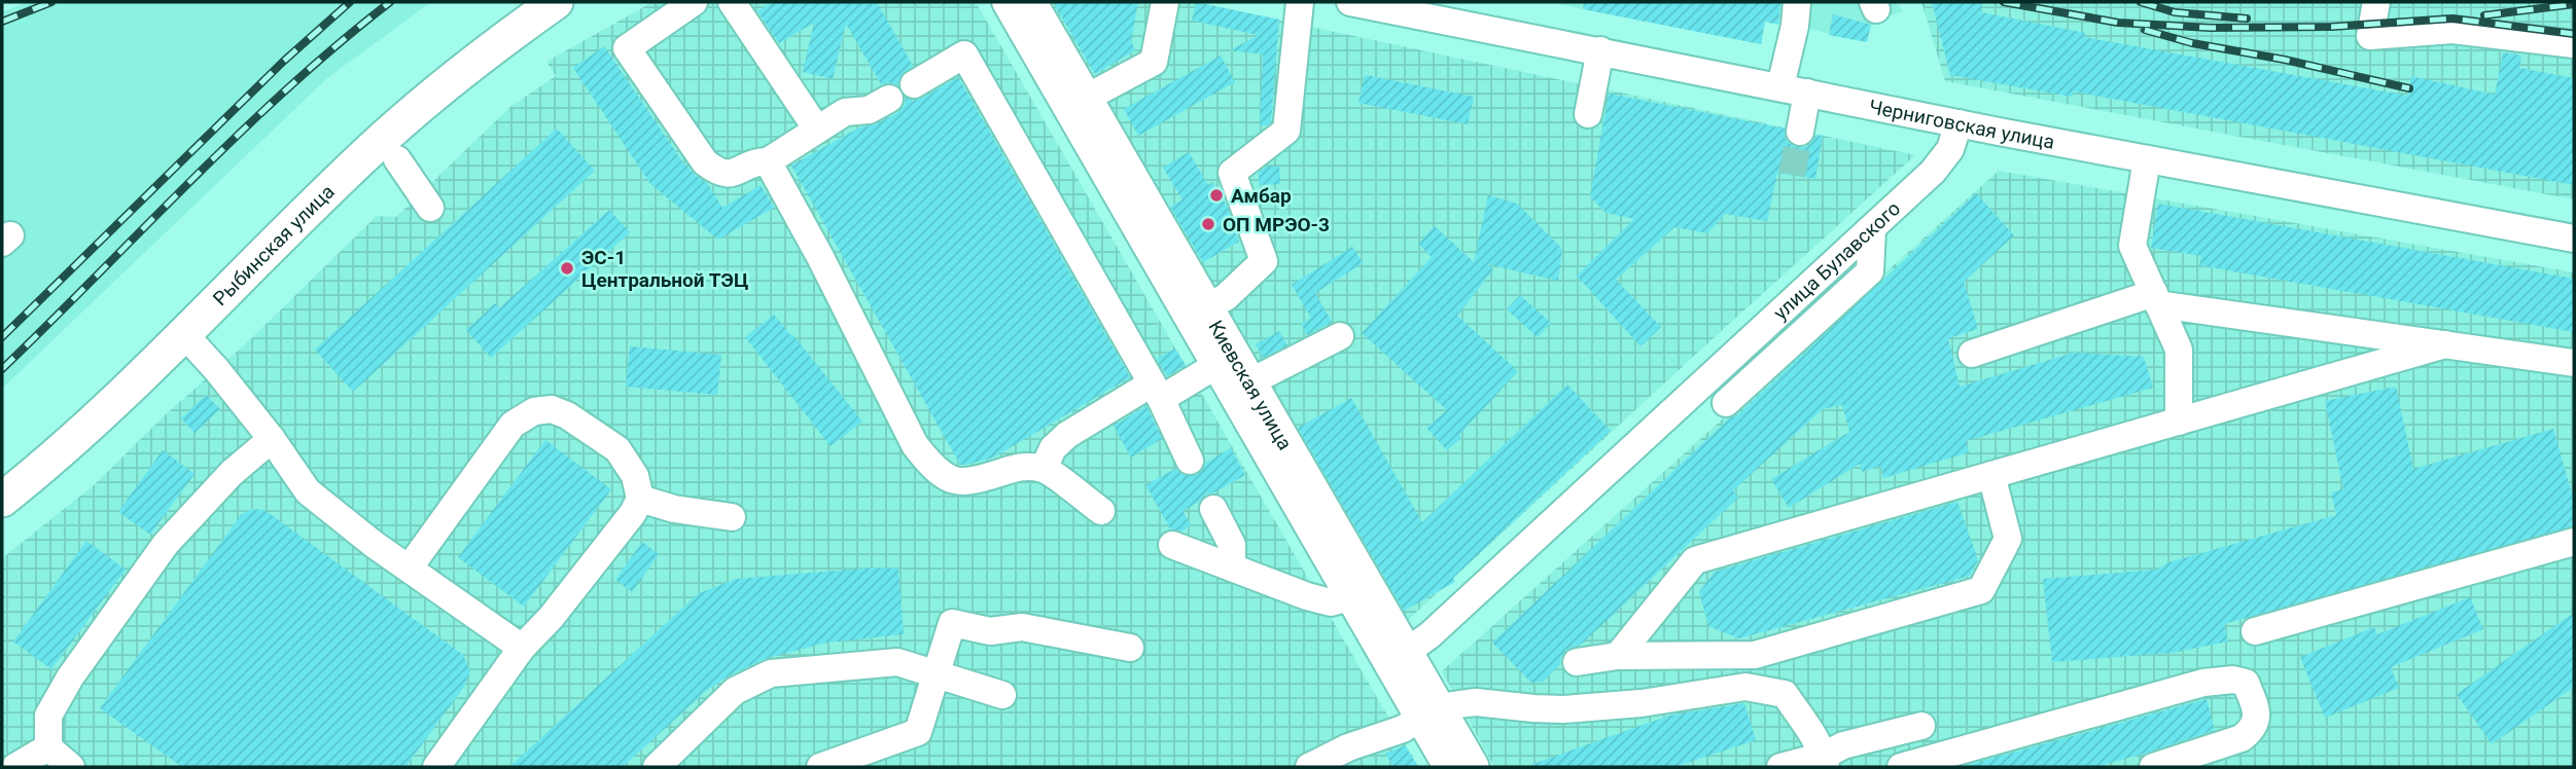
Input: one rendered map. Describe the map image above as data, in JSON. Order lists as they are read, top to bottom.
{
  "streets": {
    "main road": ["Рыбинская улица", "Киевская улица"],
    "street": ["Черниговская улица", "улица Булавского"]
  },
  "crossings": [
    ["Черниговская улица", "улица Булавского"],
    ["улица Булавского", "Киевская улица"]
  ],
  "places": ["Амбар", "ОП МРЭО-3", "ЭС-1 Центральной ТЭЦ"]
}
